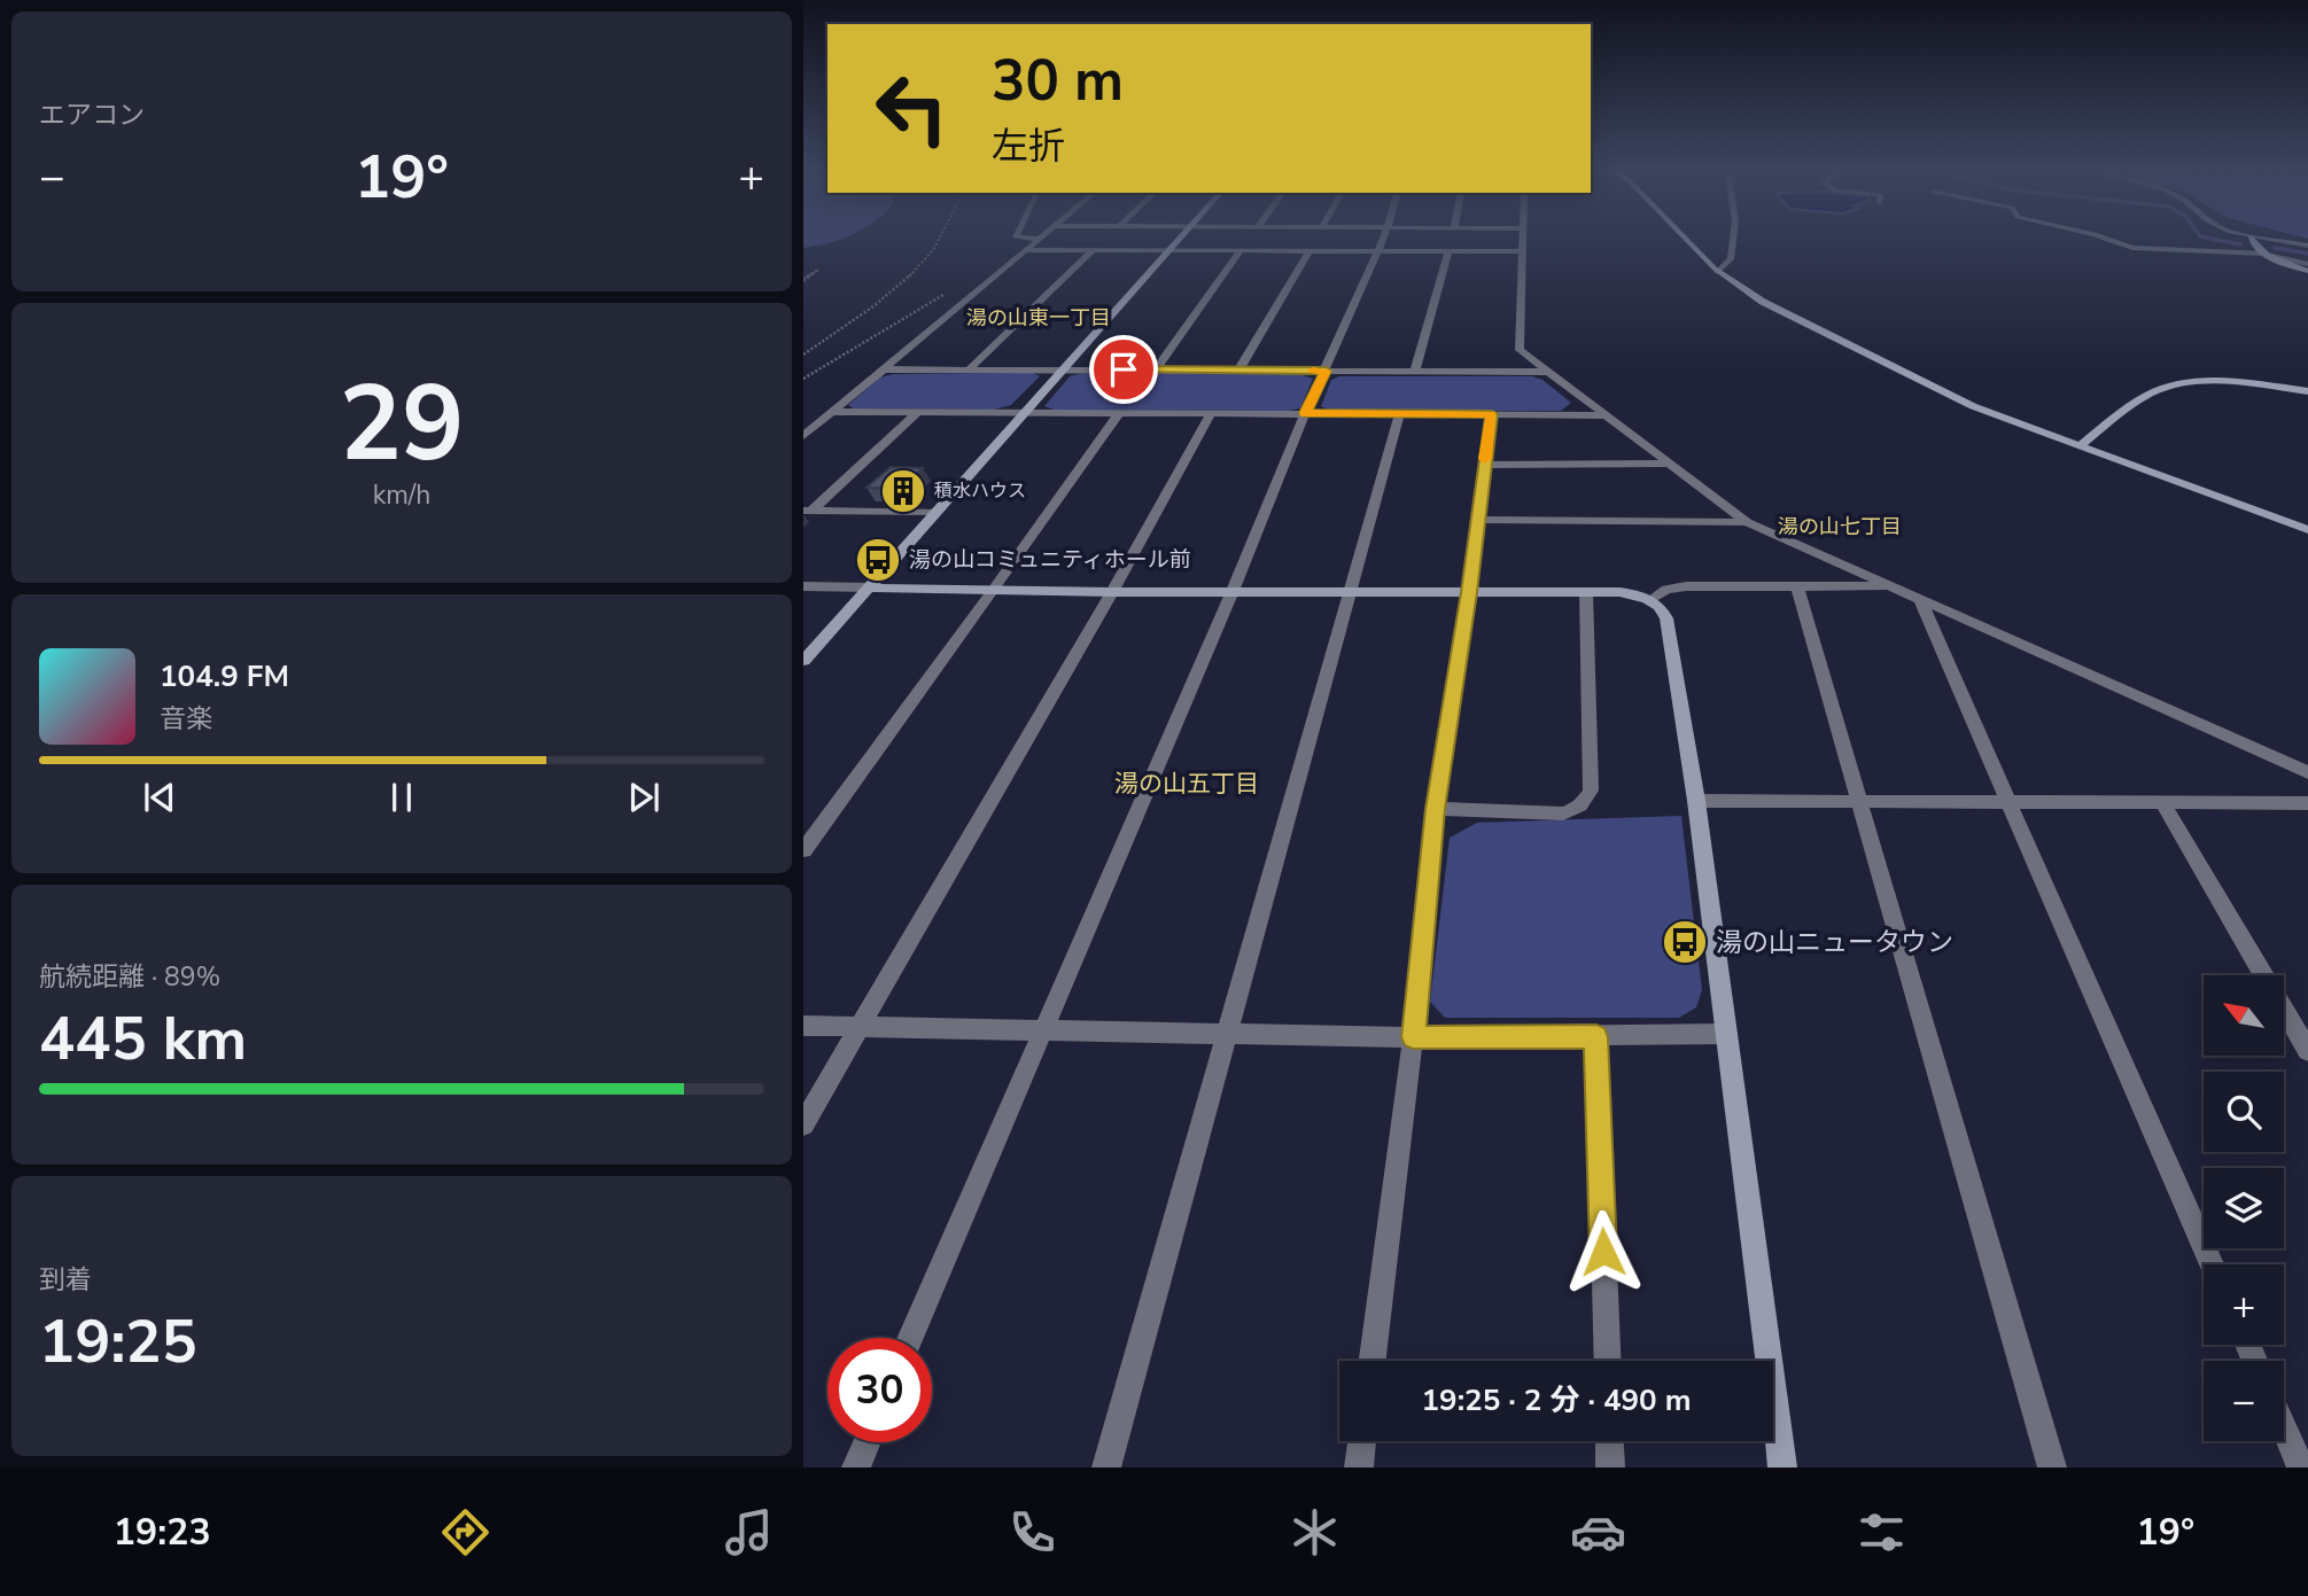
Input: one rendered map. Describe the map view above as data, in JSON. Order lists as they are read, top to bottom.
{
  "districts": ["湯の山東一丁目", "湯の山七丁目", "湯の山五丁目"],
  "places": {
    "building": ["積水ハウス"],
    "bus stop": ["湯の山コミュニティホール前", "湯の山ニュータウン"]
  },
  "north": "top left",
  "page": {
    "tile": [
      "エアコン",
      ["29", "km/h"],
      ["航続距離 · 89%", "445 km"],
      ["到着", "19:25"]
    ],
    "turn": ["30 m", "左折"],
    "heat": ["−", "19°", "+"],
    "song": ["104.9 FM", "音楽"],
    "map_buttons": ["+", "−"],
    "limit": "30",
    "trip": "19:25 · 2 分 · 490 m",
    "tabs": ["19:23", "19°"]
  }
}
